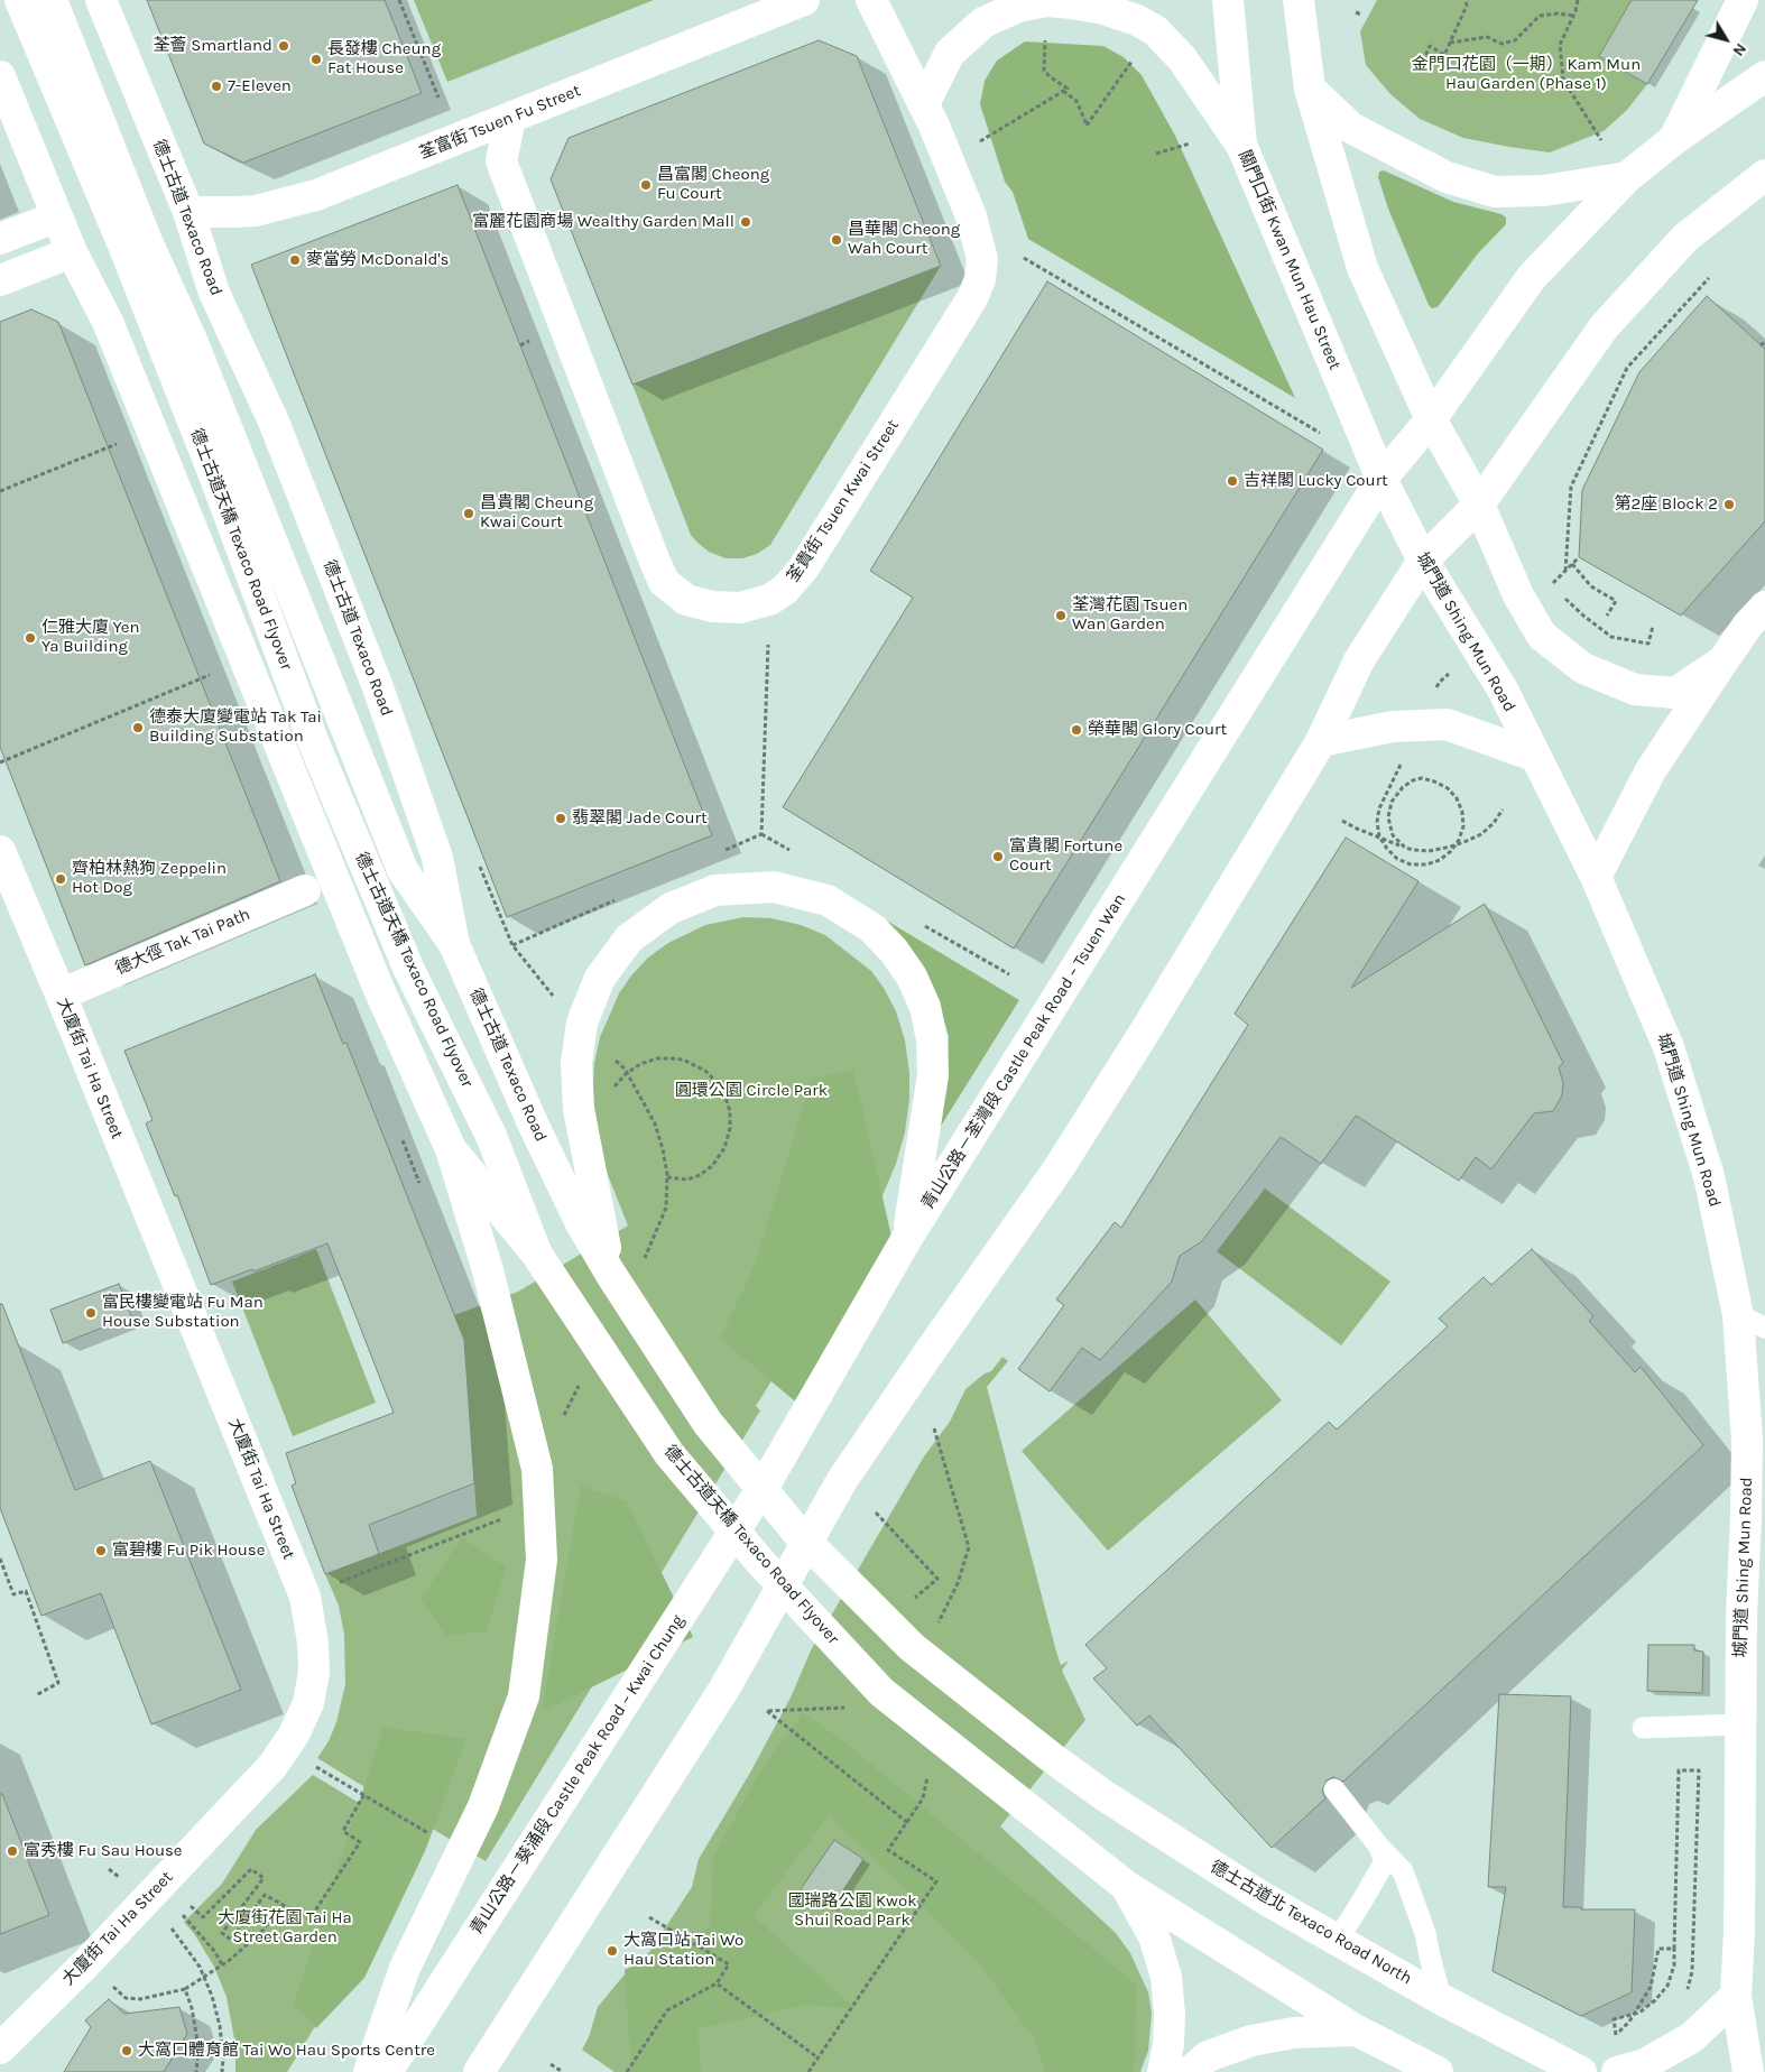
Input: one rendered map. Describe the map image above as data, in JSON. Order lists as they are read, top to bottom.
{
  "streets": {
    "main road": [
      "荃富街 Tsuen Fu Street",
      "德士古道 Texaco Road",
      "關門口街 Kwan Mun Hau Street",
      "荃貴街 Tsuen Kwai Street",
      "德士古道天橋 Texaco Road Flyover",
      "城門道 Shing Mun Road",
      "德大徑 Tak Tai Path",
      "青山公路－荃灣段 Castle Peak Road – Tsuen Wan",
      "大廈街 Tai Ha Street",
      "青山公路－葵涌段 Castle Peak Road – Kwai Chung",
      "德士古道北 Texaco Road North"
    ]
  },
  "crossings": [
    ["荃富街 Tsuen Fu Street", "德士古道 Texaco Road"],
    ["荃富街 Tsuen Fu Street", "荃貴街 Tsuen Kwai Street"],
    ["德士古道 Texaco Road", "德士古道天橋 Texaco Road Flyover"],
    ["德士古道 Texaco Road", "德士古道北 Texaco Road North"],
    ["關門口街 Kwan Mun Hau Street", "城門道 Shing Mun Road"],
    ["關門口街 Kwan Mun Hau Street", "青山公路－荃灣段 Castle Peak Road – Tsuen Wan"],
    ["城門道 Shing Mun Road", "青山公路－荃灣段 Castle Peak Road – Tsuen Wan"],
    ["德大徑 Tak Tai Path", "大廈街 Tai Ha Street"],
    ["青山公路－荃灣段 Castle Peak Road – Tsuen Wan", "青山公路－葵涌段 Castle Peak Road – Kwai Chung"]
  ],
  "parks": [
    "金門口花園（一期） Kam Mun Hau Garden (Phase 1)",
    "圓環公園 Circle Park",
    "國瑞路公園 Kwok Shui Road Park",
    "大廈街花園 Tai Ha Street Garden"
  ],
  "places": [
    "荃薈 Smartland",
    "長發樓 Cheung Fat House",
    "7-Eleven",
    "昌富閣 Cheong Fu Court",
    "富麗花園商場 Wealthy Garden Mall",
    "昌華閣 Cheong Wah Court",
    "麥當勞 McDonald's",
    "吉祥閣 Lucky Court",
    "第2座 Block 2",
    "昌貴閣 Cheung Kwai Court",
    "荃灣花園 Tsuen Wan Garden",
    "仁雅大廈 Yen Ya Building",
    "德泰大廈變電站 Tak Tai Building Substation",
    "榮華閣 Glory Court",
    "翡翠閣 Jade Court",
    "富貴閣 Fortune Court",
    "齊柏林熱狗 Zeppelin Hot Dog",
    "富民樓變電站 Fu Man House Substation",
    "富碧樓 Fu Pik House",
    "富秀樓 Fu Sau House",
    "大窩口站 Tai Wo Hau Station",
    "大窩口體育館 Tai Wo Hau Sports Centre"
  ],
  "north": "bottom right"
}
